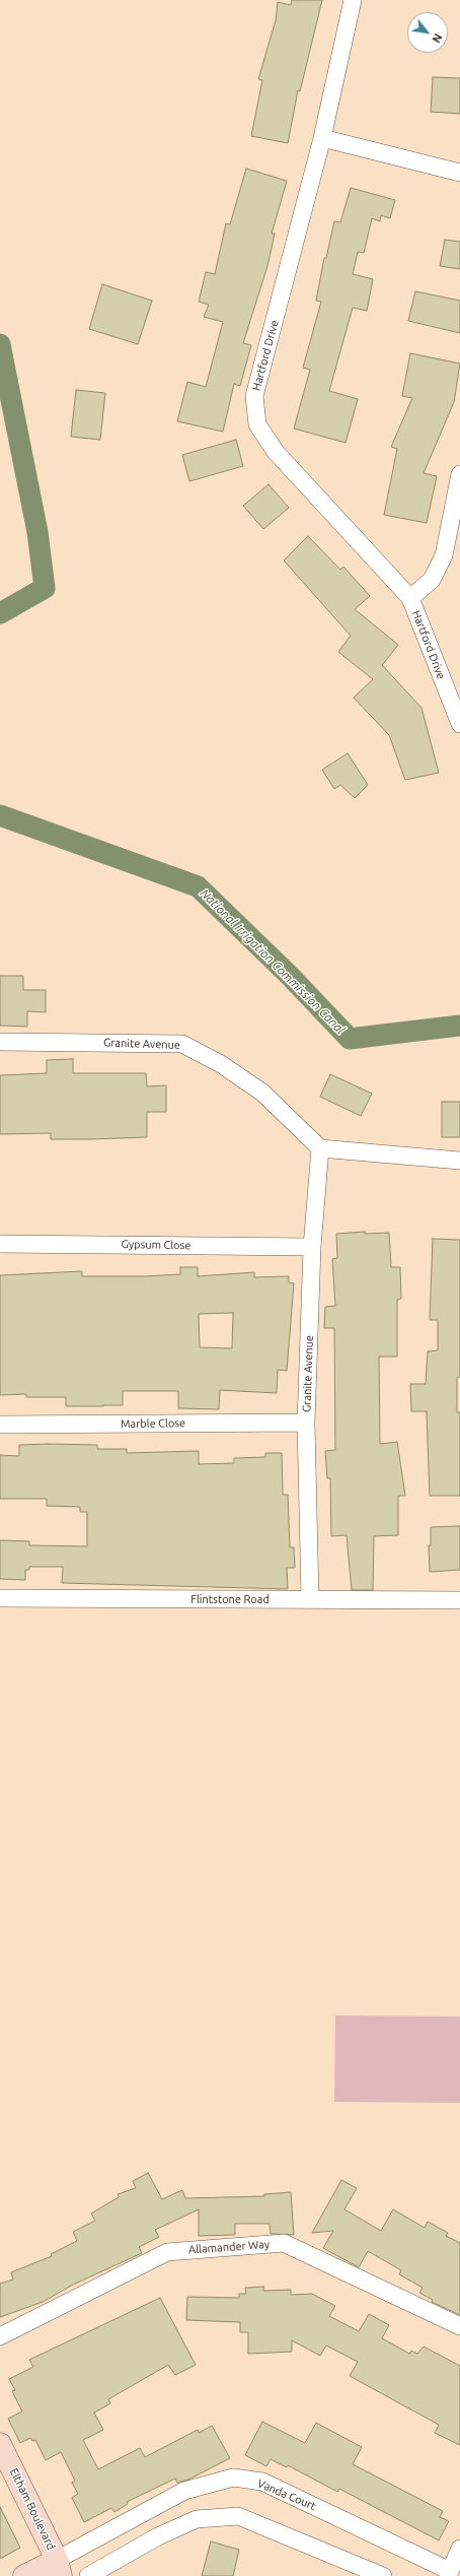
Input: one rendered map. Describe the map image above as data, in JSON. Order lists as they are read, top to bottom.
{
  "streets": {
    "street": [
      "Hartford Drive",
      "Granite Avenue",
      "Gypsum Close",
      "Marble Close",
      "Flintstone Road",
      "Allamander Way",
      "Vanda Court",
      "Eltham Boulevard"
    ]
  },
  "crossings": [
    ["Granite Avenue", "Gypsum Close"],
    ["Granite Avenue", "Marble Close"],
    ["Granite Avenue", "Flintstone Road"],
    ["Vanda Court", "Eltham Boulevard"]
  ],
  "water": ["National Irrigation Commission Canal"],
  "north": "bottom right"
}
